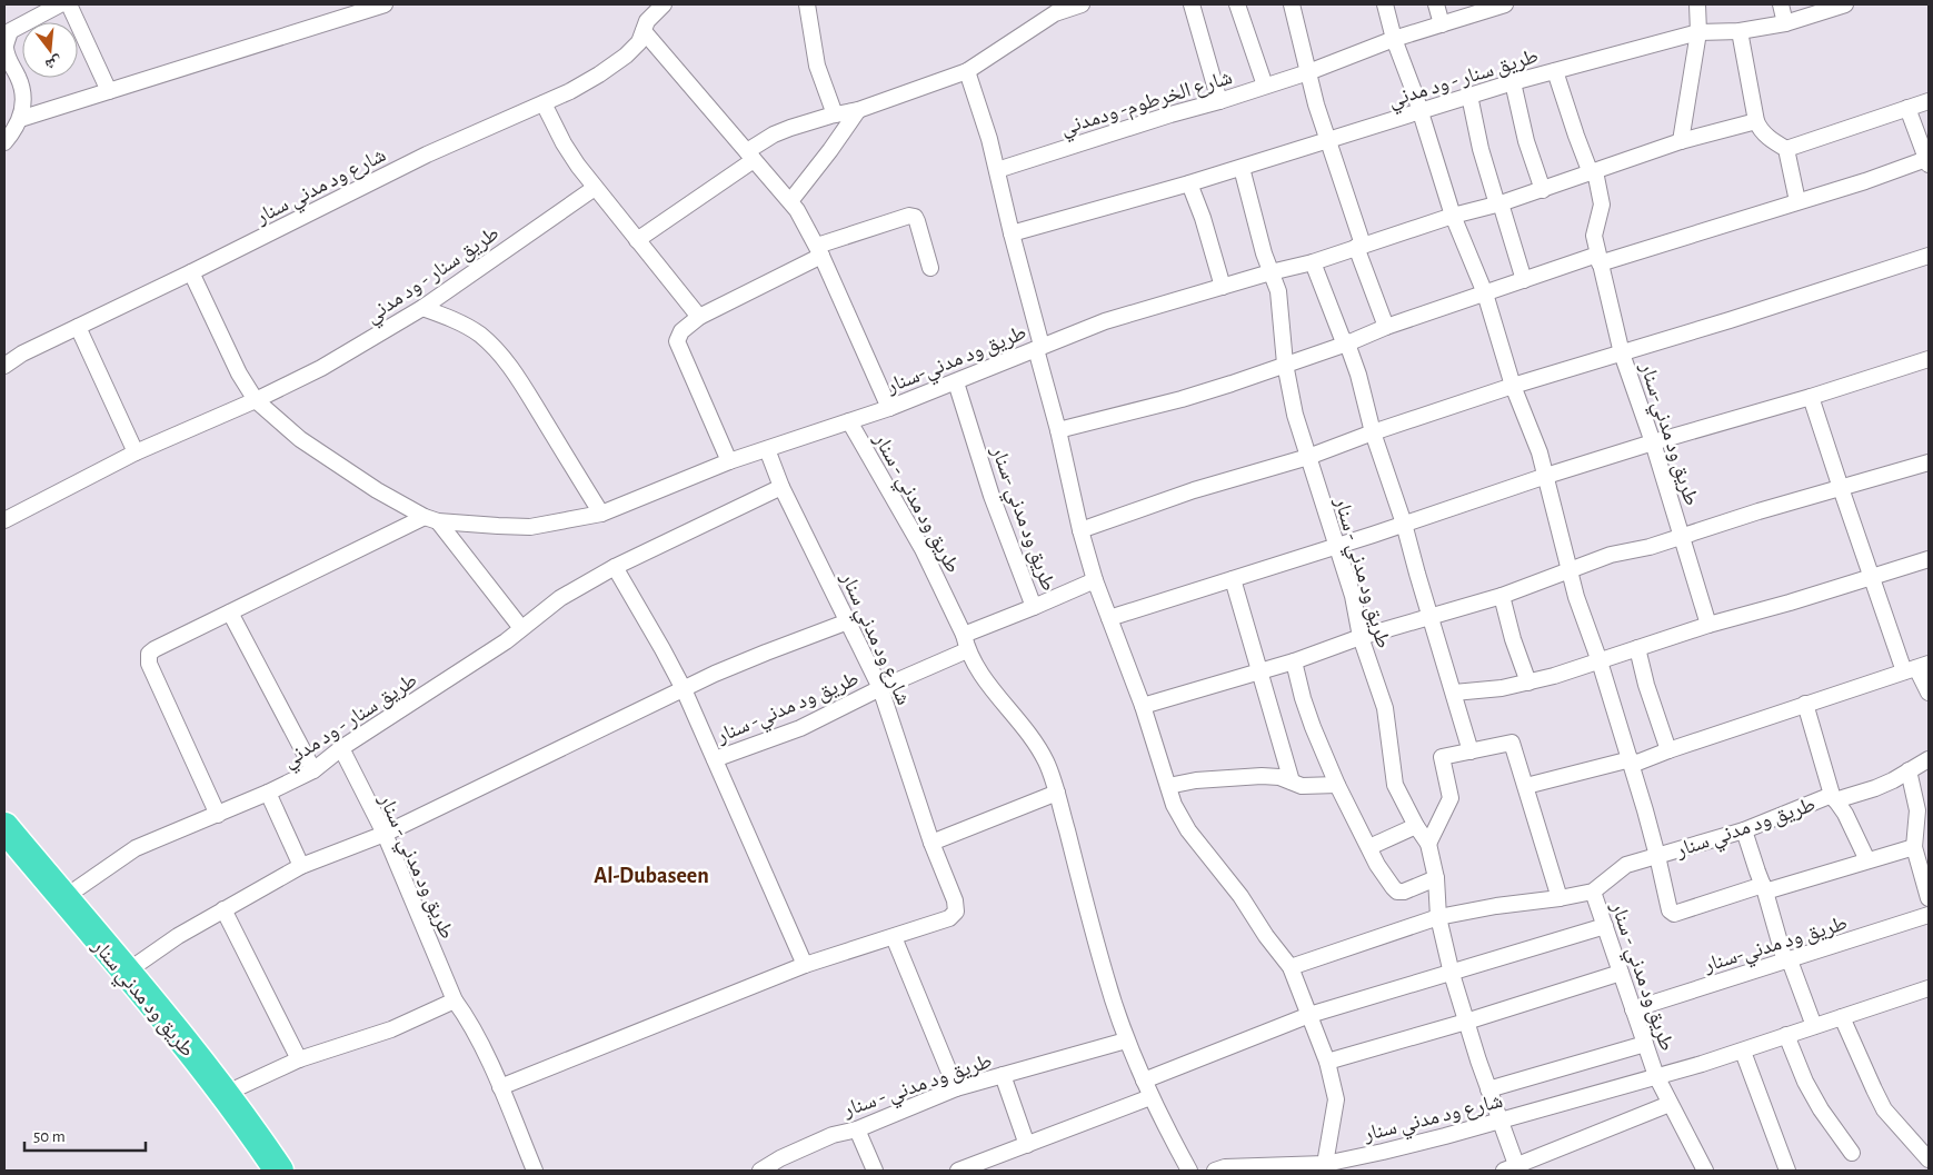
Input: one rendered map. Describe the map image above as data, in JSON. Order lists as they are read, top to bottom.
{
  "streets": {
    "highway": ["طريق ود مدني سنار"],
    "street": [
      "طريق سنار - ود مدني",
      "شارع الخرطوم- ودمدني",
      "شارع ود مدني سنار",
      "طريق ود مدني-سنار",
      "طريق ود مدني - سنار",
      "طريق ود مدني -سنار",
      "طريق ود مدني- سنار"
    ]
  },
  "crossings": [
    ["طريق سنار - ود مدني", "شارع ود مدني سنار"],
    ["طريق سنار - ود مدني", "طريق ود مدني-سنار"],
    ["طريق سنار - ود مدني", "طريق ود مدني - سنار"],
    ["طريق سنار - ود مدني", "طريق ود مدني سنار"],
    ["شارع ود مدني سنار", "طريق ود مدني-سنار"],
    ["شارع ود مدني سنار", "طريق ود مدني - سنار"],
    ["شارع ود مدني سنار", "طريق ود مدني- سنار"],
    ["طريق ود مدني-سنار", "طريق ود مدني - سنار"],
    ["طريق ود مدني-سنار", "طريق ود مدني -سنار"],
    ["طريق ود مدني - سنار", "طريق ود مدني- سنار"],
    ["طريق ود مدني - سنار", "طريق ود مدني سنار"]
  ],
  "districts": ["Al-Dubaseen"],
  "scale_bar": "50 m",
  "north": "bottom"
}
